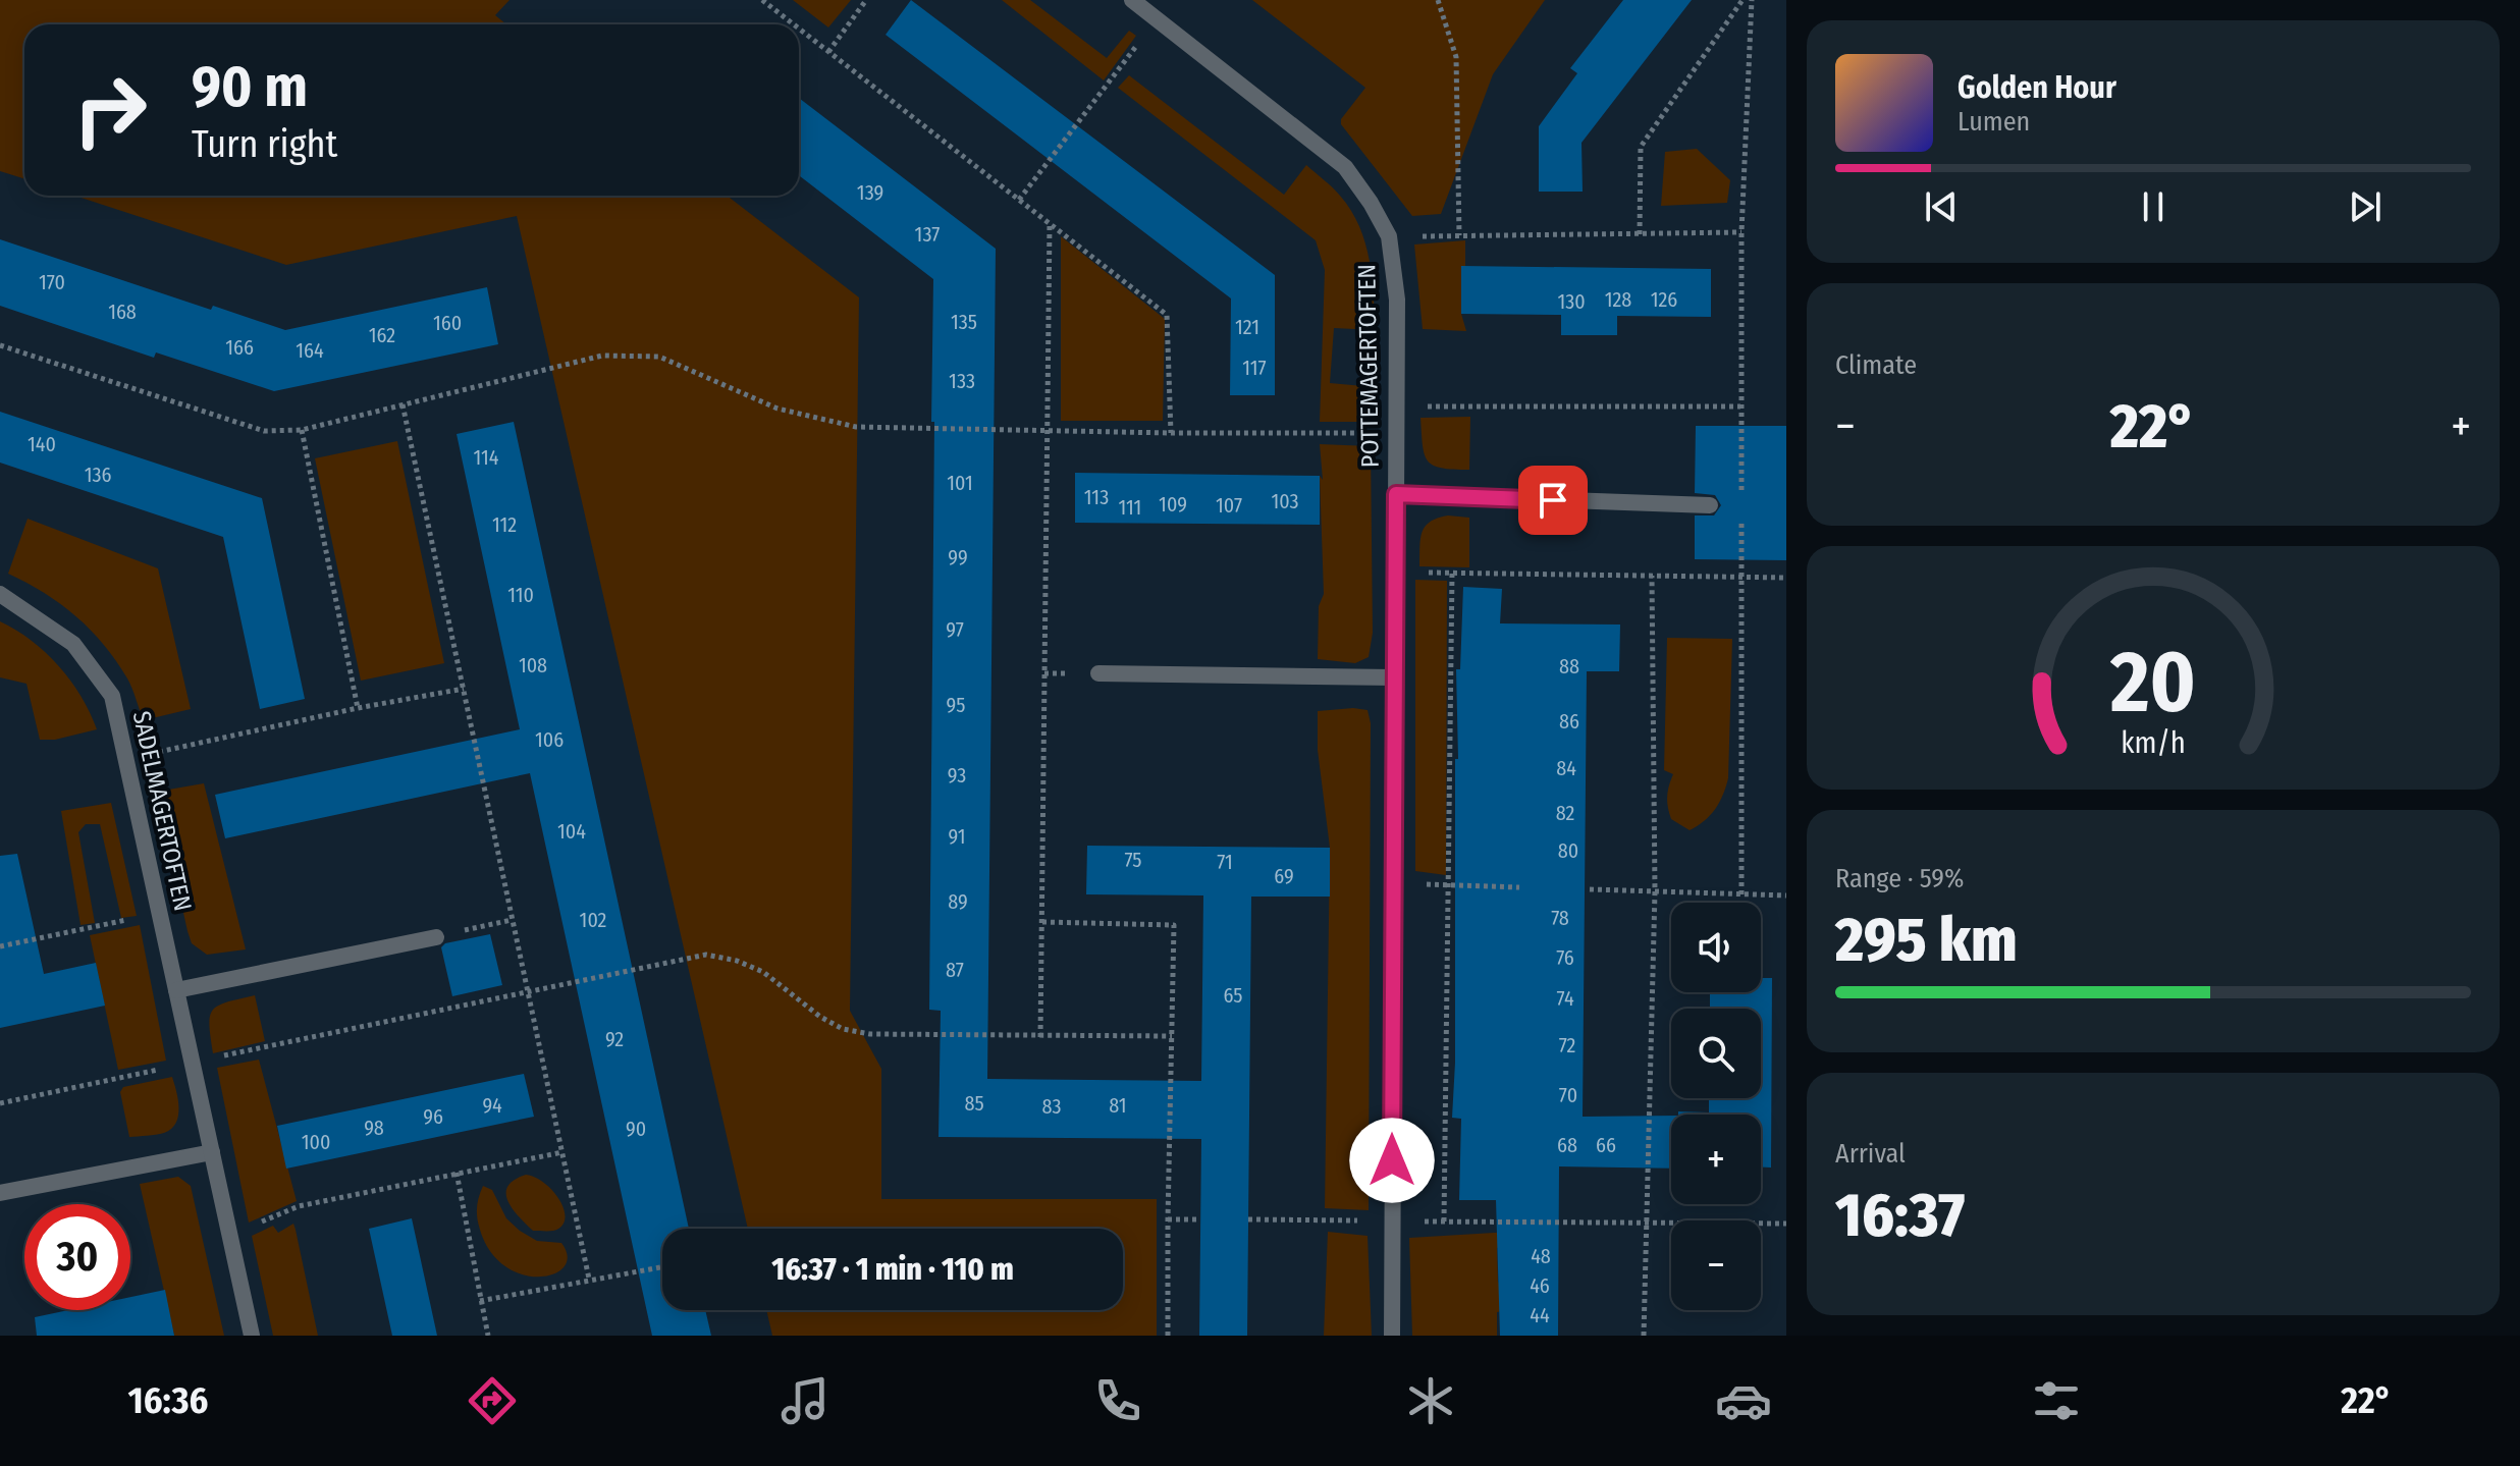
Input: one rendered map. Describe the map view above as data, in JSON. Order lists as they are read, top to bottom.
{
  "streets": {
    "street": ["POTTEMAGERTOFTEN", "SADELMAGERTOFTEN"]
  },
  "house_numbers": [
    "139",
    "137",
    "170",
    "128",
    "126",
    "130",
    "168",
    "135",
    "160",
    "121",
    "162",
    "166",
    "164",
    "117",
    "133",
    "140",
    "114",
    "136",
    "101",
    "113",
    "103",
    "109",
    "107",
    "111",
    "112",
    "99",
    "110",
    "97",
    "108",
    "88",
    "95",
    "86",
    "106",
    "84",
    "93",
    "82",
    "104",
    "91",
    "80",
    "75",
    "71",
    "69",
    "89",
    "78",
    "102",
    "76",
    "87",
    "65",
    "74",
    "92",
    "72",
    "70",
    "85",
    "94",
    "81",
    "83",
    "96",
    "98",
    "90",
    "100",
    "68",
    "66",
    "48",
    "46",
    "44"
  ],
  "page": {
    "turn": ["90 m", "Turn right"],
    "song": ["Golden Hour", "Lumen"],
    "tile": [
      "Climate",
      ["Range · 59%", "295 km"],
      ["Arrival", "16:37"]
    ],
    "heat": ["−", "22°", "+"],
    "map_buttons": ["+", "−"],
    "limit": "30",
    "trip": "16:37 · 1 min · 110 m",
    "tabs": ["16:36", "22°"],
    "gauge": ["20", "km/h"]
  }
}
